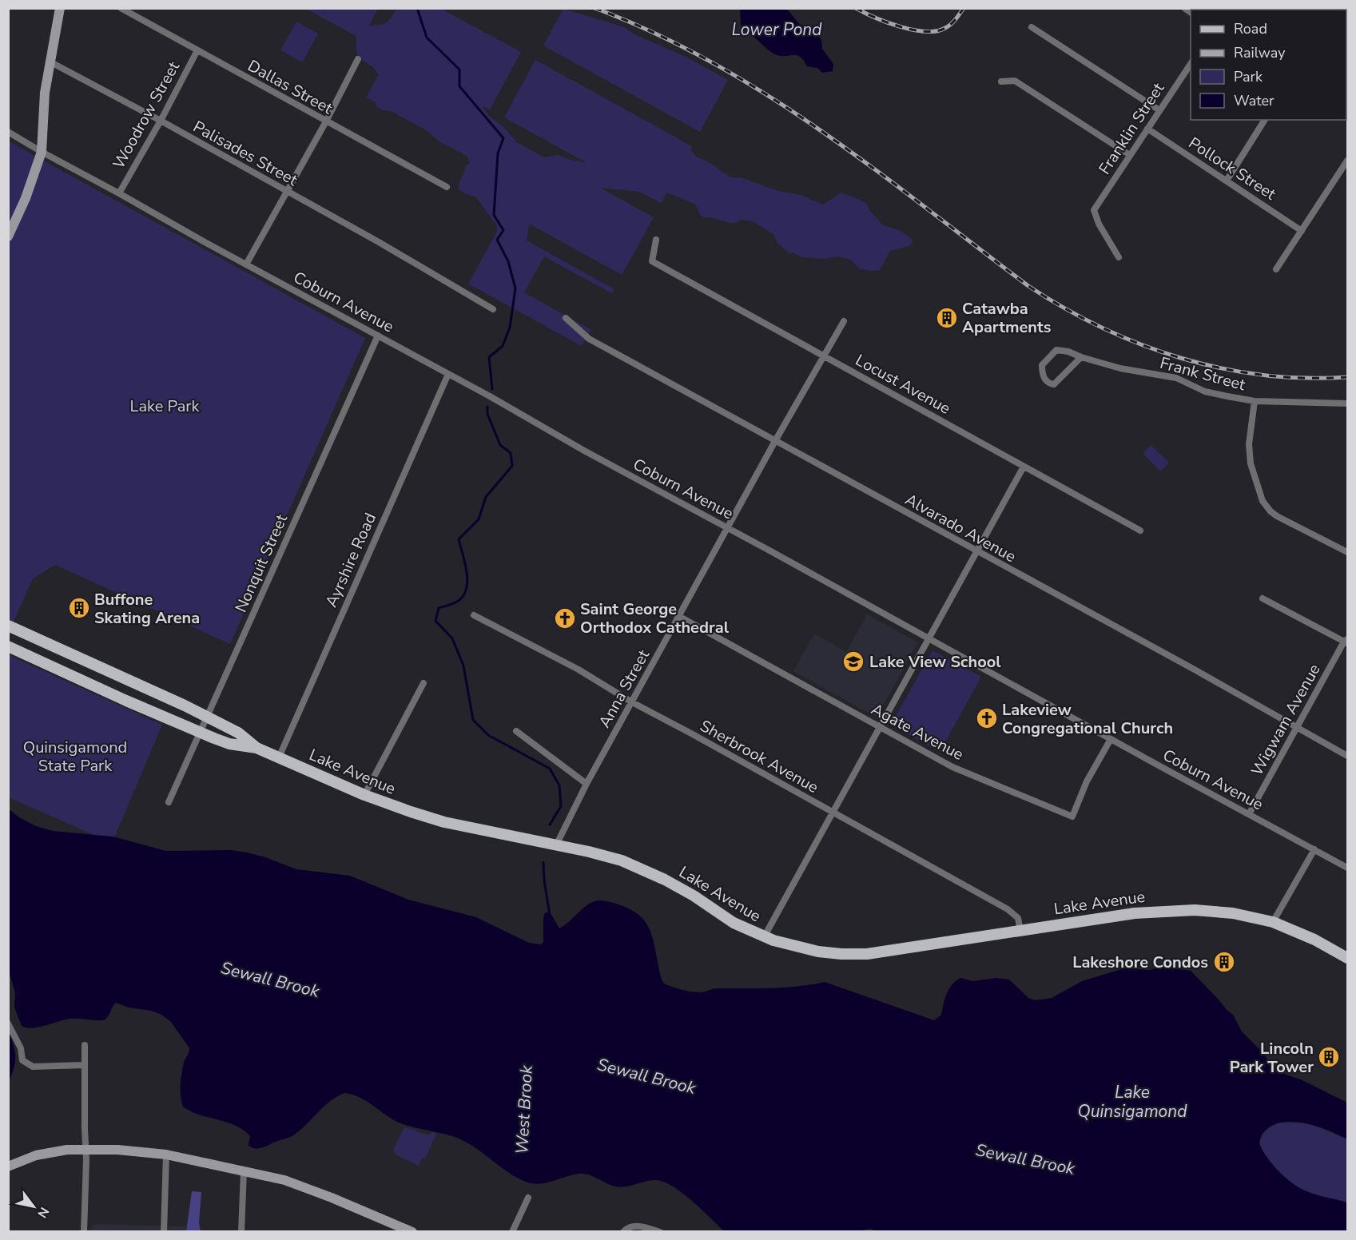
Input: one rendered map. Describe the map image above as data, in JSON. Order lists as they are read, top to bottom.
{
  "streets": {
    "main road": ["Lake Avenue"],
    "street": [
      "Dallas Street",
      "Woodrow Street",
      "Franklin Street",
      "Palisades Street",
      "Pollock Street",
      "Coburn Avenue",
      "Frank Street",
      "Locust Avenue",
      "Alvarado Avenue",
      "Ayrshire Road",
      "Nonquit Street",
      "Anna Street",
      "Wigwam Avenue",
      "Agate Avenue",
      "Sherbrook Avenue"
    ]
  },
  "crossings": [
    ["Dallas Street", "Woodrow Street"],
    ["Woodrow Street", "Palisades Street"],
    ["Woodrow Street", "Coburn Avenue"],
    ["Franklin Street", "Pollock Street"],
    ["Coburn Avenue", "Ayrshire Road"],
    ["Coburn Avenue", "Nonquit Street"],
    ["Coburn Avenue", "Anna Street"],
    ["Coburn Avenue", "Wigwam Avenue"],
    ["Coburn Avenue", "Agate Avenue"],
    ["Locust Avenue", "Anna Street"],
    ["Alvarado Avenue", "Anna Street"],
    ["Alvarado Avenue", "Wigwam Avenue"],
    ["Ayrshire Road", "Lake Avenue"],
    ["Nonquit Street", "Lake Avenue"],
    ["Anna Street", "Agate Avenue"],
    ["Anna Street", "Sherbrook Avenue"],
    ["Anna Street", "Lake Avenue"],
    ["Sherbrook Avenue", "Lake Avenue"]
  ],
  "water": [
    "Lower Pond",
    "Sewall Brook",
    "Lake Quinsigamond",
    "West Brook"
  ],
  "parks": ["Lake Park", "Quinsigamond State Park"],
  "places": {
    "building": [
      "Catawba Apartments",
      "Buffone Skating Arena",
      "Lakeshore Condos",
      "Lincoln Park Tower"
    ],
    "church": ["Saint George Orthodox Cathedral", "Lakeview Congregational Church"],
    "school or university": ["Lake View School"]
  },
  "legend": [
    "Road",
    "Railway",
    "Park",
    "Water"
  ],
  "north": "bottom right"
}
